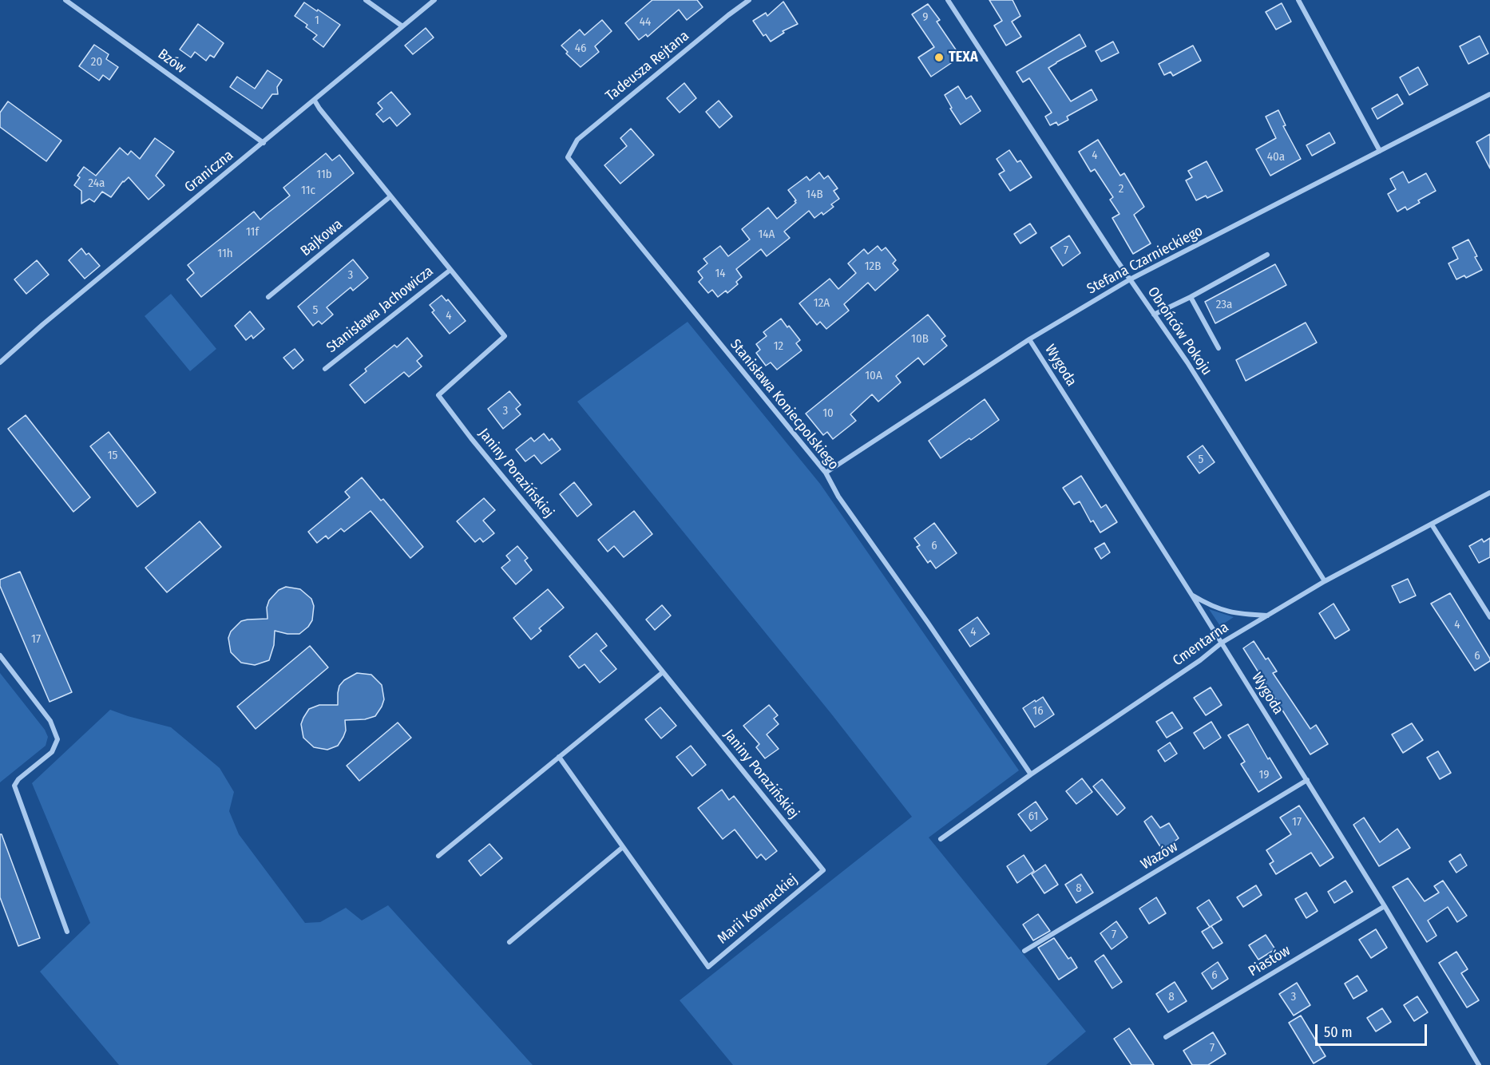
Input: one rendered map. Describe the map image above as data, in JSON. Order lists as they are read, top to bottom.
{
  "streets": {
    "street": [
      "Bzów",
      "Tadeusza Rejtana",
      "Graniczna",
      "Bajkowa",
      "Stefana Czarnieckiego",
      "Stanisława Jachowicza",
      "Obrońców Pokoju",
      "Wygoda",
      "Stanisława Koniecpolskiego",
      "Janiny Porazińskiej",
      "Cmentarna",
      "Wazów",
      "Marii Kownackiej",
      "Piastów"
    ]
  },
  "crossings": [
    ["Bzów", "Graniczna"],
    ["Tadeusza Rejtana", "Stanisława Koniecpolskiego"],
    ["Graniczna", "Janiny Porazińskiej"],
    ["Bajkowa", "Janiny Porazińskiej"],
    ["Stefana Czarnieckiego", "Obrońców Pokoju"],
    ["Stefana Czarnieckiego", "Wygoda"],
    ["Stefana Czarnieckiego", "Stanisława Koniecpolskiego"],
    ["Stanisława Jachowicza", "Janiny Porazińskiej"],
    ["Obrońców Pokoju", "Cmentarna"],
    ["Wygoda", "Cmentarna"],
    ["Wygoda", "Wazów"],
    ["Wygoda", "Piastów"],
    ["Stanisława Koniecpolskiego", "Cmentarna"],
    ["Janiny Porazińskiej", "Marii Kownackiej"]
  ],
  "places": ["TEXA"],
  "house_numbers": [
    "9",
    "1",
    "44",
    "46",
    "20",
    "4",
    "40a",
    "11b",
    "24a",
    "2",
    "11c",
    "14B",
    "11f",
    "14A",
    "7",
    "11h",
    "12B",
    "14",
    "3",
    "12A",
    "23a",
    "5",
    "4",
    "10B",
    "12",
    "10A",
    "3",
    "10",
    "15",
    "5",
    "6",
    "4",
    "4",
    "17",
    "6",
    "16",
    "19",
    "61",
    "17",
    "8",
    "7",
    "6",
    "8",
    "3",
    "7"
  ],
  "scale_bar": "50 m"
}
